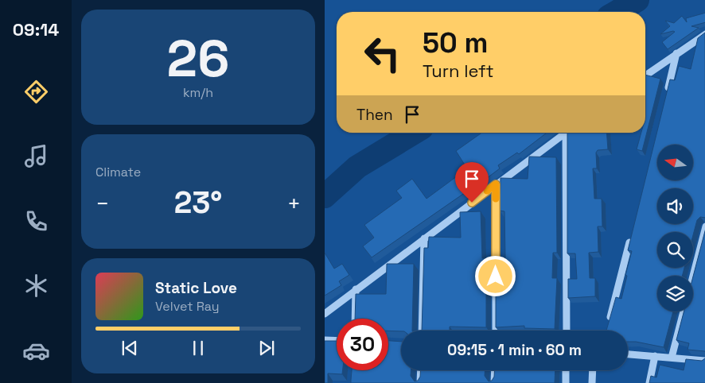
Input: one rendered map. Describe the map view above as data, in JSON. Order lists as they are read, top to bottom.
{
  "north": "left",
  "page": {
    "tabs": "09:14",
    "tile": [
      ["26", "km/h"],
      "Climate"
    ],
    "turn": ["50 m", "Turn left"],
    "then": "Then",
    "heat": ["−", "23°", "+"],
    "song": ["Static Love", "Velvet Ray"],
    "limit": "30",
    "trip": "09:15 · 1 min · 60 m"
  }
}
